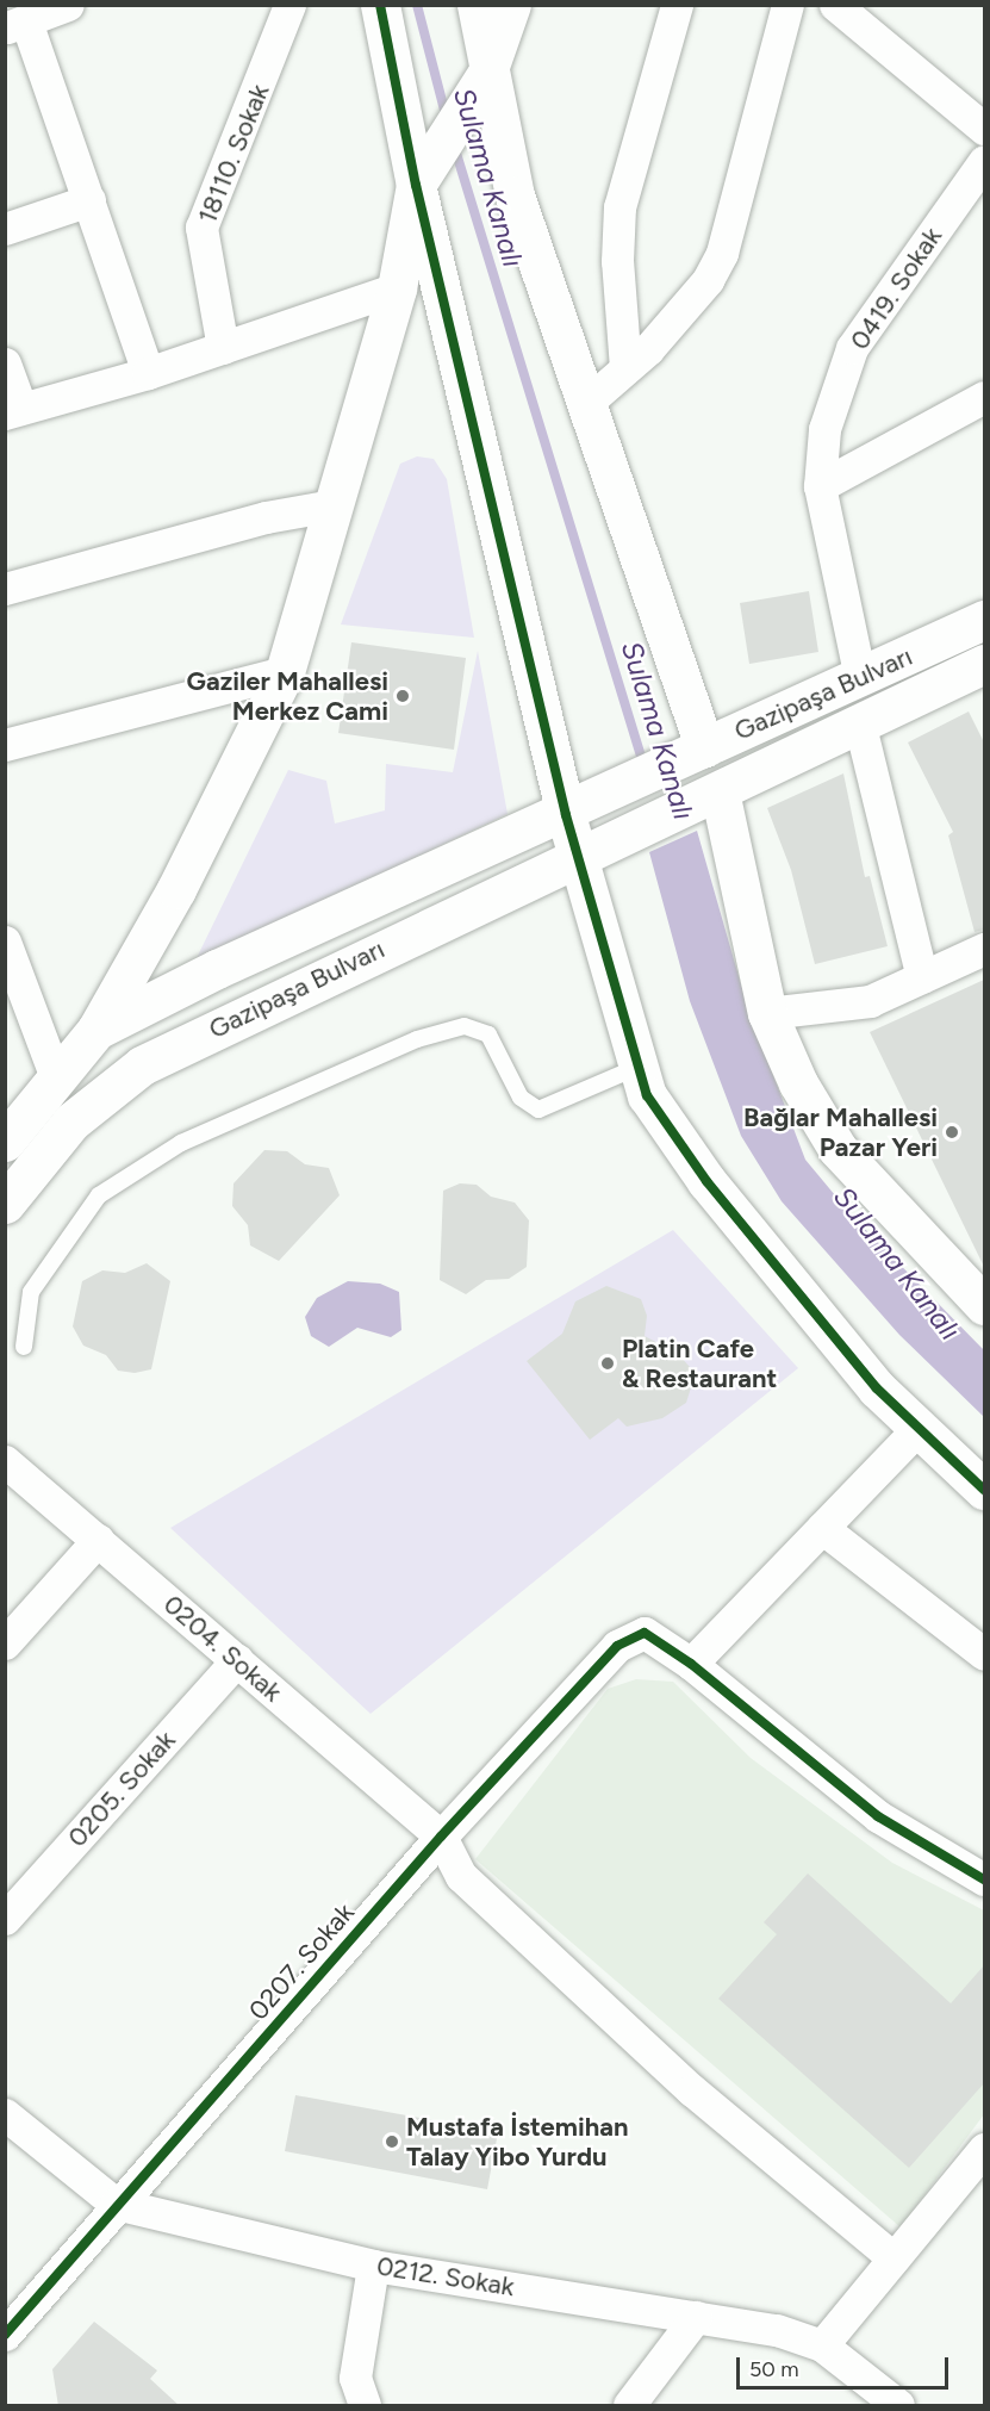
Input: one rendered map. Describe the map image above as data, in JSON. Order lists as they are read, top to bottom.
{
  "streets": {
    "street": [
      "18110. Sokak",
      "0419. Sokak",
      "Gazipaşa Bulvarı",
      "0204. Sokak",
      "0205. Sokak",
      "0207. Sokak",
      "0212. Sokak"
    ]
  },
  "crossings": [
    ["0419. Sokak", "Gazipaşa Bulvarı"],
    ["0204. Sokak", "0205. Sokak"],
    ["0204. Sokak", "0207. Sokak"],
    ["0207. Sokak", "0212. Sokak"]
  ],
  "water": ["Sulama Kanalı"],
  "places": [
    "Gaziler Mahallesi Merkez Cami",
    "Bağlar Mahallesi Pazar Yeri",
    "Platin Cafe & Restaurant",
    "Mustafa İstemihan Talay Yibo Yurdu"
  ],
  "scale_bar": "50 m"
}
